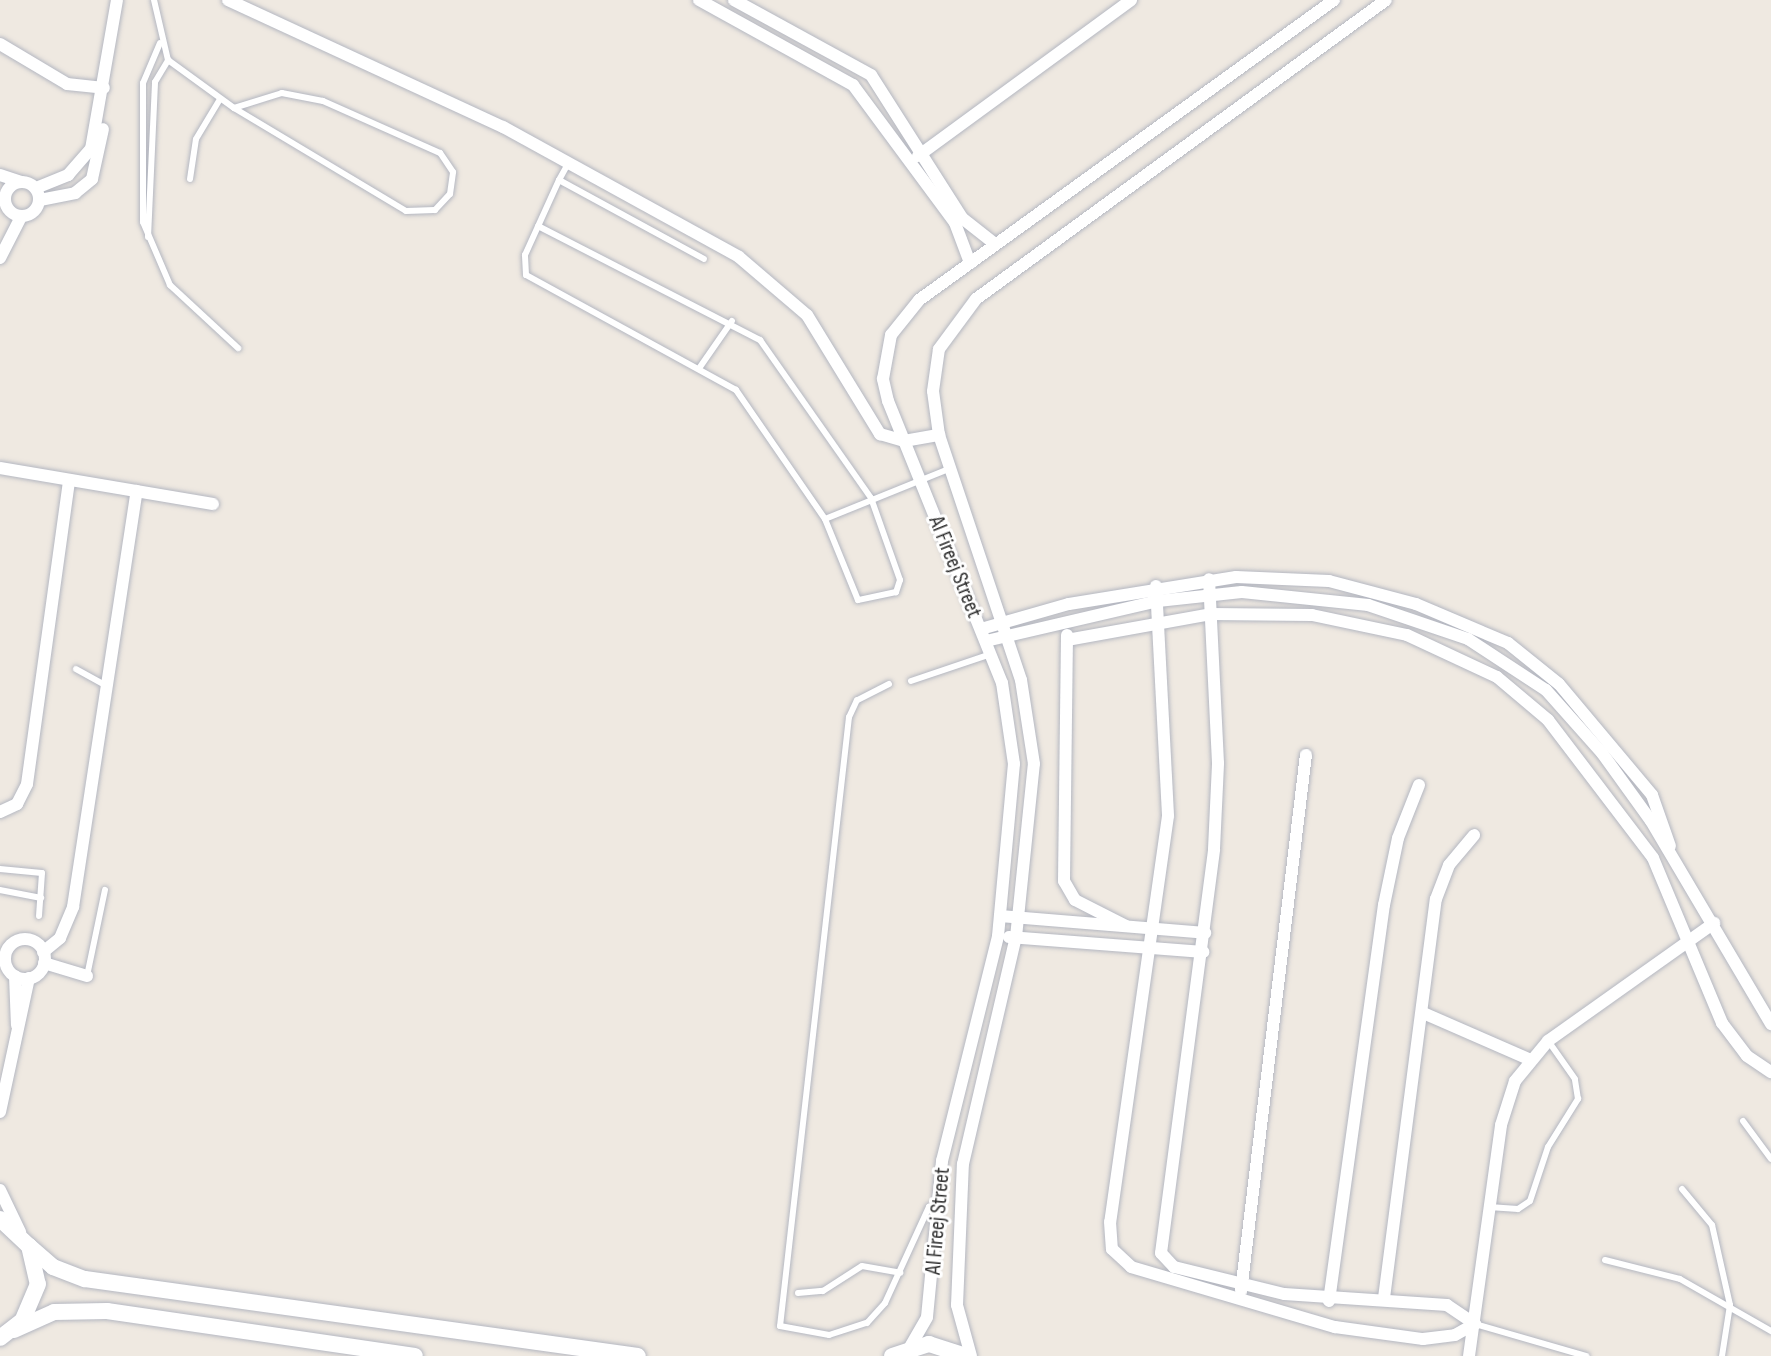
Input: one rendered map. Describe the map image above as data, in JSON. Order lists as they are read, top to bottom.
{
  "streets": {
    "street": ["Al Fireej Street"]
  }
}
